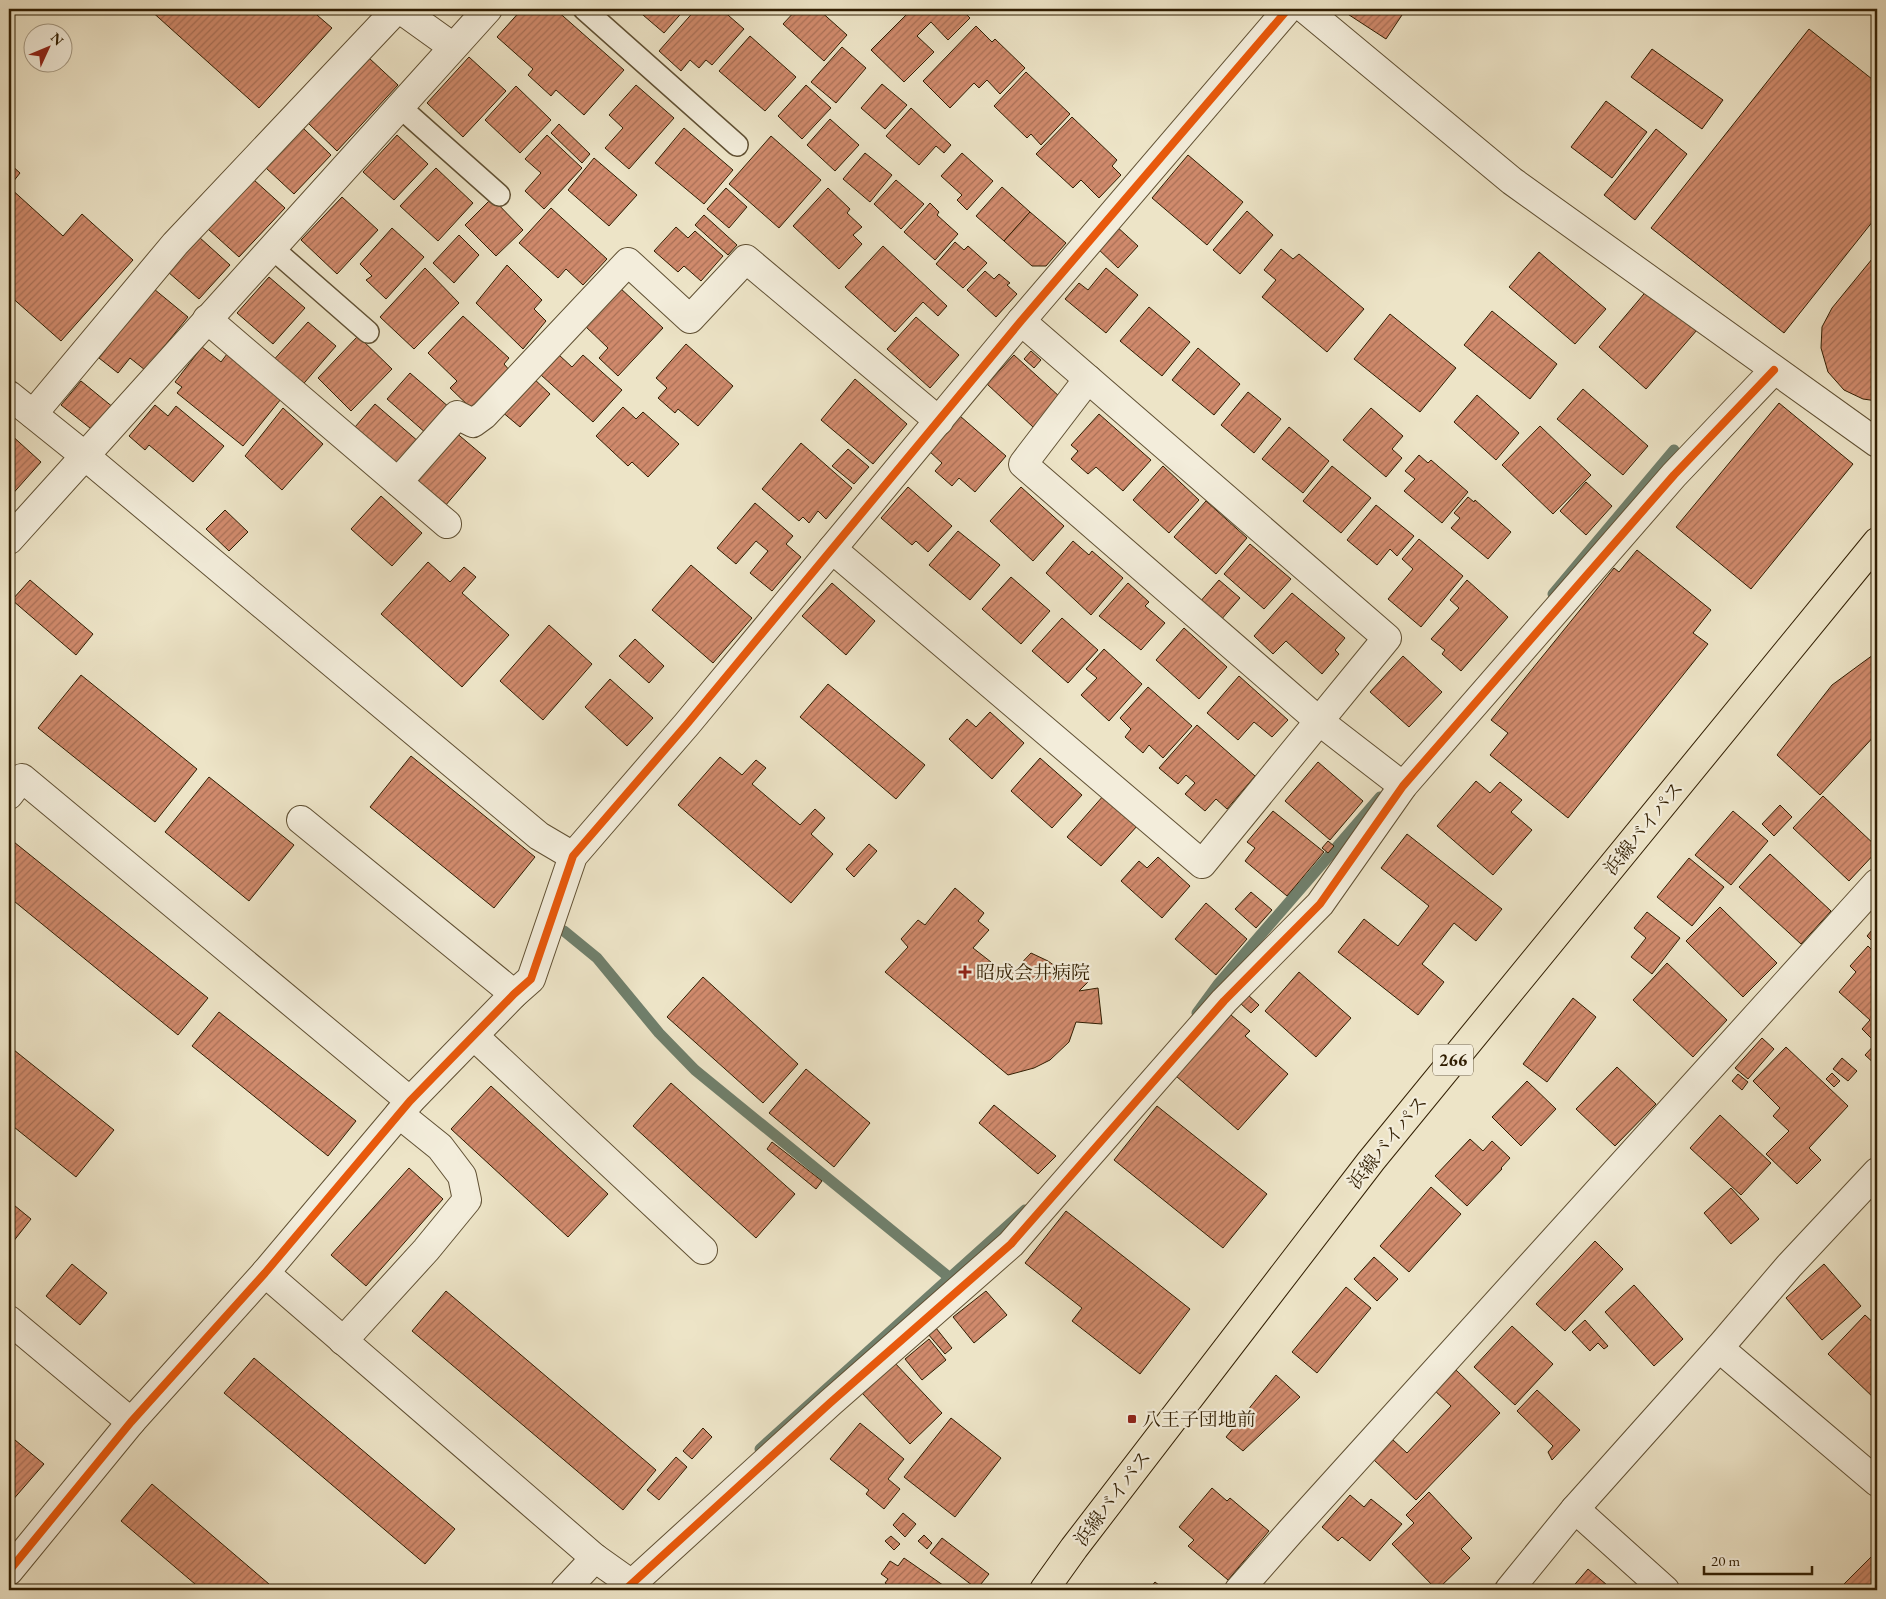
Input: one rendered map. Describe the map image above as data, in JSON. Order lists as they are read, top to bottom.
{
  "streets": {
    "highway": ["浜線バイパス", "266"]
  },
  "places": {
    "health": ["昭成会井病院"],
    "transit": ["八王子団地前"]
  },
  "scale_bar": "20 m",
  "north": "top right"
}
